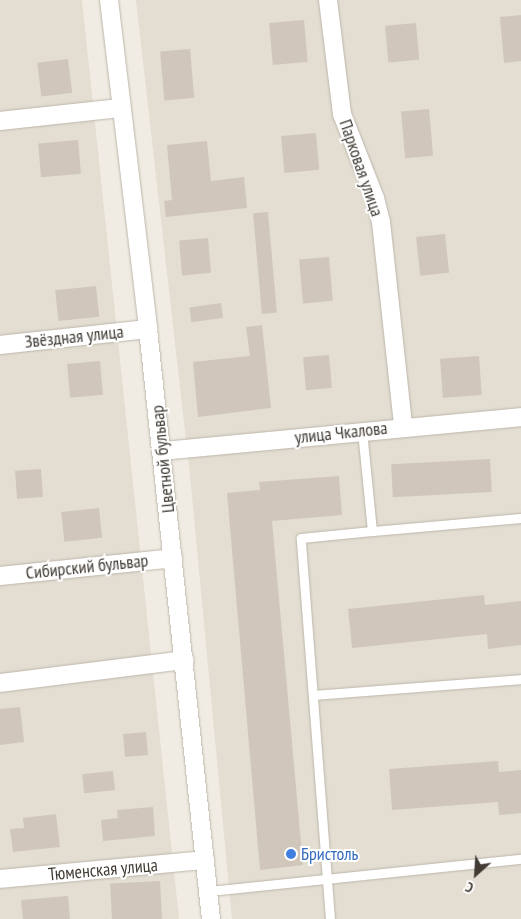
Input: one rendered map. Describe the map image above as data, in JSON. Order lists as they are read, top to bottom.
{
  "streets": {
    "street": [
      "Парковая улица",
      "Звёздная улица",
      "улица Чкалова",
      "Цветной бульвар",
      "Сибирский бульвар",
      "Тюменская улица"
    ]
  },
  "crossings": [
    ["Парковая улица", "улица Чкалова"],
    ["Звёздная улица", "Цветной бульвар"],
    ["улица Чкалова", "Цветной бульвар"],
    ["Цветной бульвар", "Сибирский бульвар"],
    ["Цветной бульвар", "Тюменская улица"]
  ],
  "places": ["Бристоль"],
  "north": "bottom left"
}
